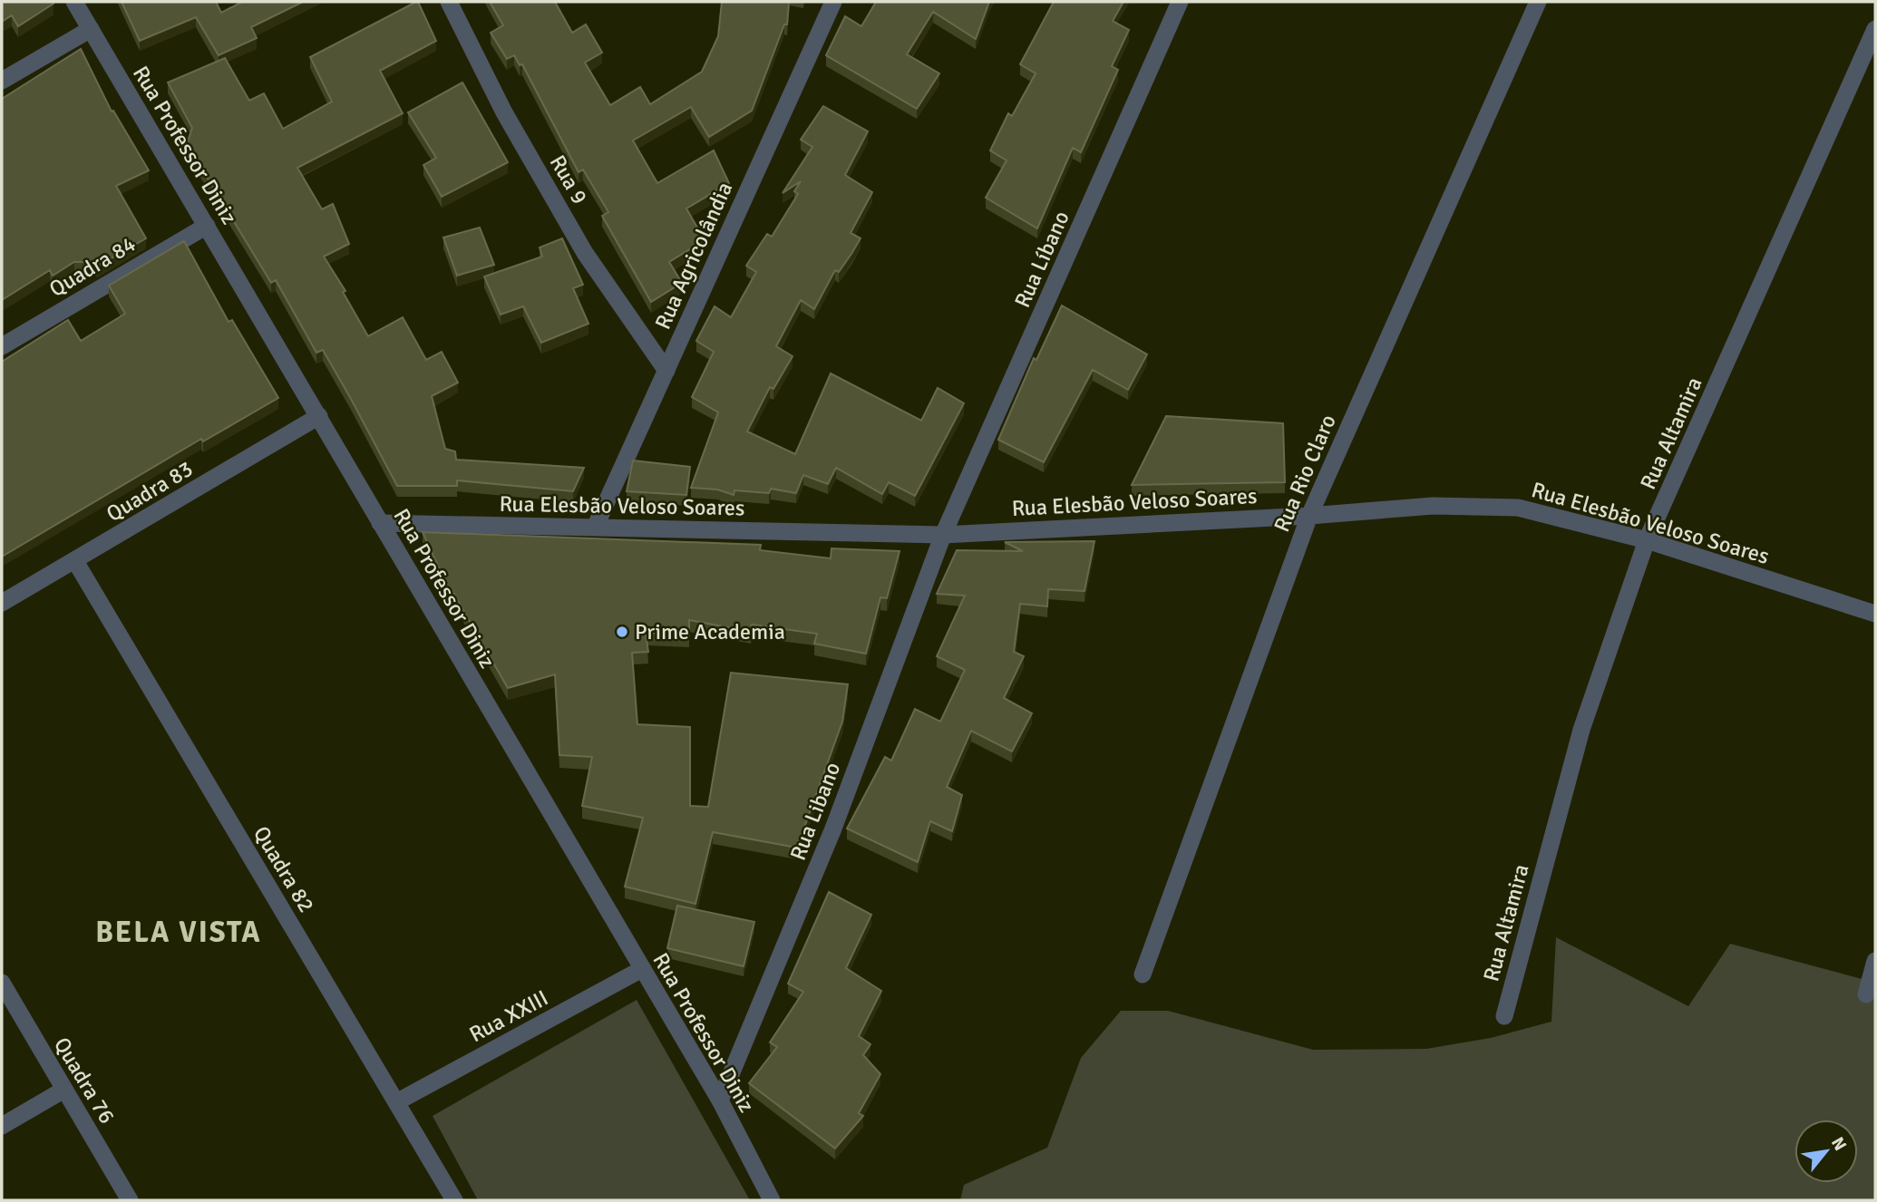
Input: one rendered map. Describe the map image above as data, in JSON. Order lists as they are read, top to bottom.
{
  "streets": {
    "street": [
      "Rua Professor Diniz",
      "Rua 9",
      "Rua Agricolândia",
      "Rua Líbano",
      "Quadra 84",
      "Rua Altamira",
      "Rua Rio Claro",
      "Quadra 83",
      "Rua Elesbão Veloso Soares",
      "Rua Libano",
      "Quadra 82",
      "Rua XXIII",
      "Quadra 76"
    ]
  },
  "crossings": [
    ["Rua Professor Diniz", "Quadra 84"],
    ["Rua Professor Diniz", "Quadra 83"],
    ["Rua Professor Diniz", "Rua Elesbão Veloso Soares"],
    ["Rua Professor Diniz", "Rua Libano"],
    ["Rua Professor Diniz", "Rua XXIII"],
    ["Rua 9", "Rua Agricolândia"],
    ["Rua Agricolândia", "Rua Elesbão Veloso Soares"],
    ["Rua Líbano", "Rua Elesbão Veloso Soares"],
    ["Rua Líbano", "Rua Libano"],
    ["Rua Altamira", "Rua Elesbão Veloso Soares"],
    ["Rua Rio Claro", "Rua Elesbão Veloso Soares"],
    ["Quadra 83", "Quadra 82"],
    ["Rua Elesbão Veloso Soares", "Rua Libano"],
    ["Quadra 82", "Rua XXIII"]
  ],
  "districts": ["BELA VISTA"],
  "places": ["Prime Academia"],
  "north": "top right"
}
